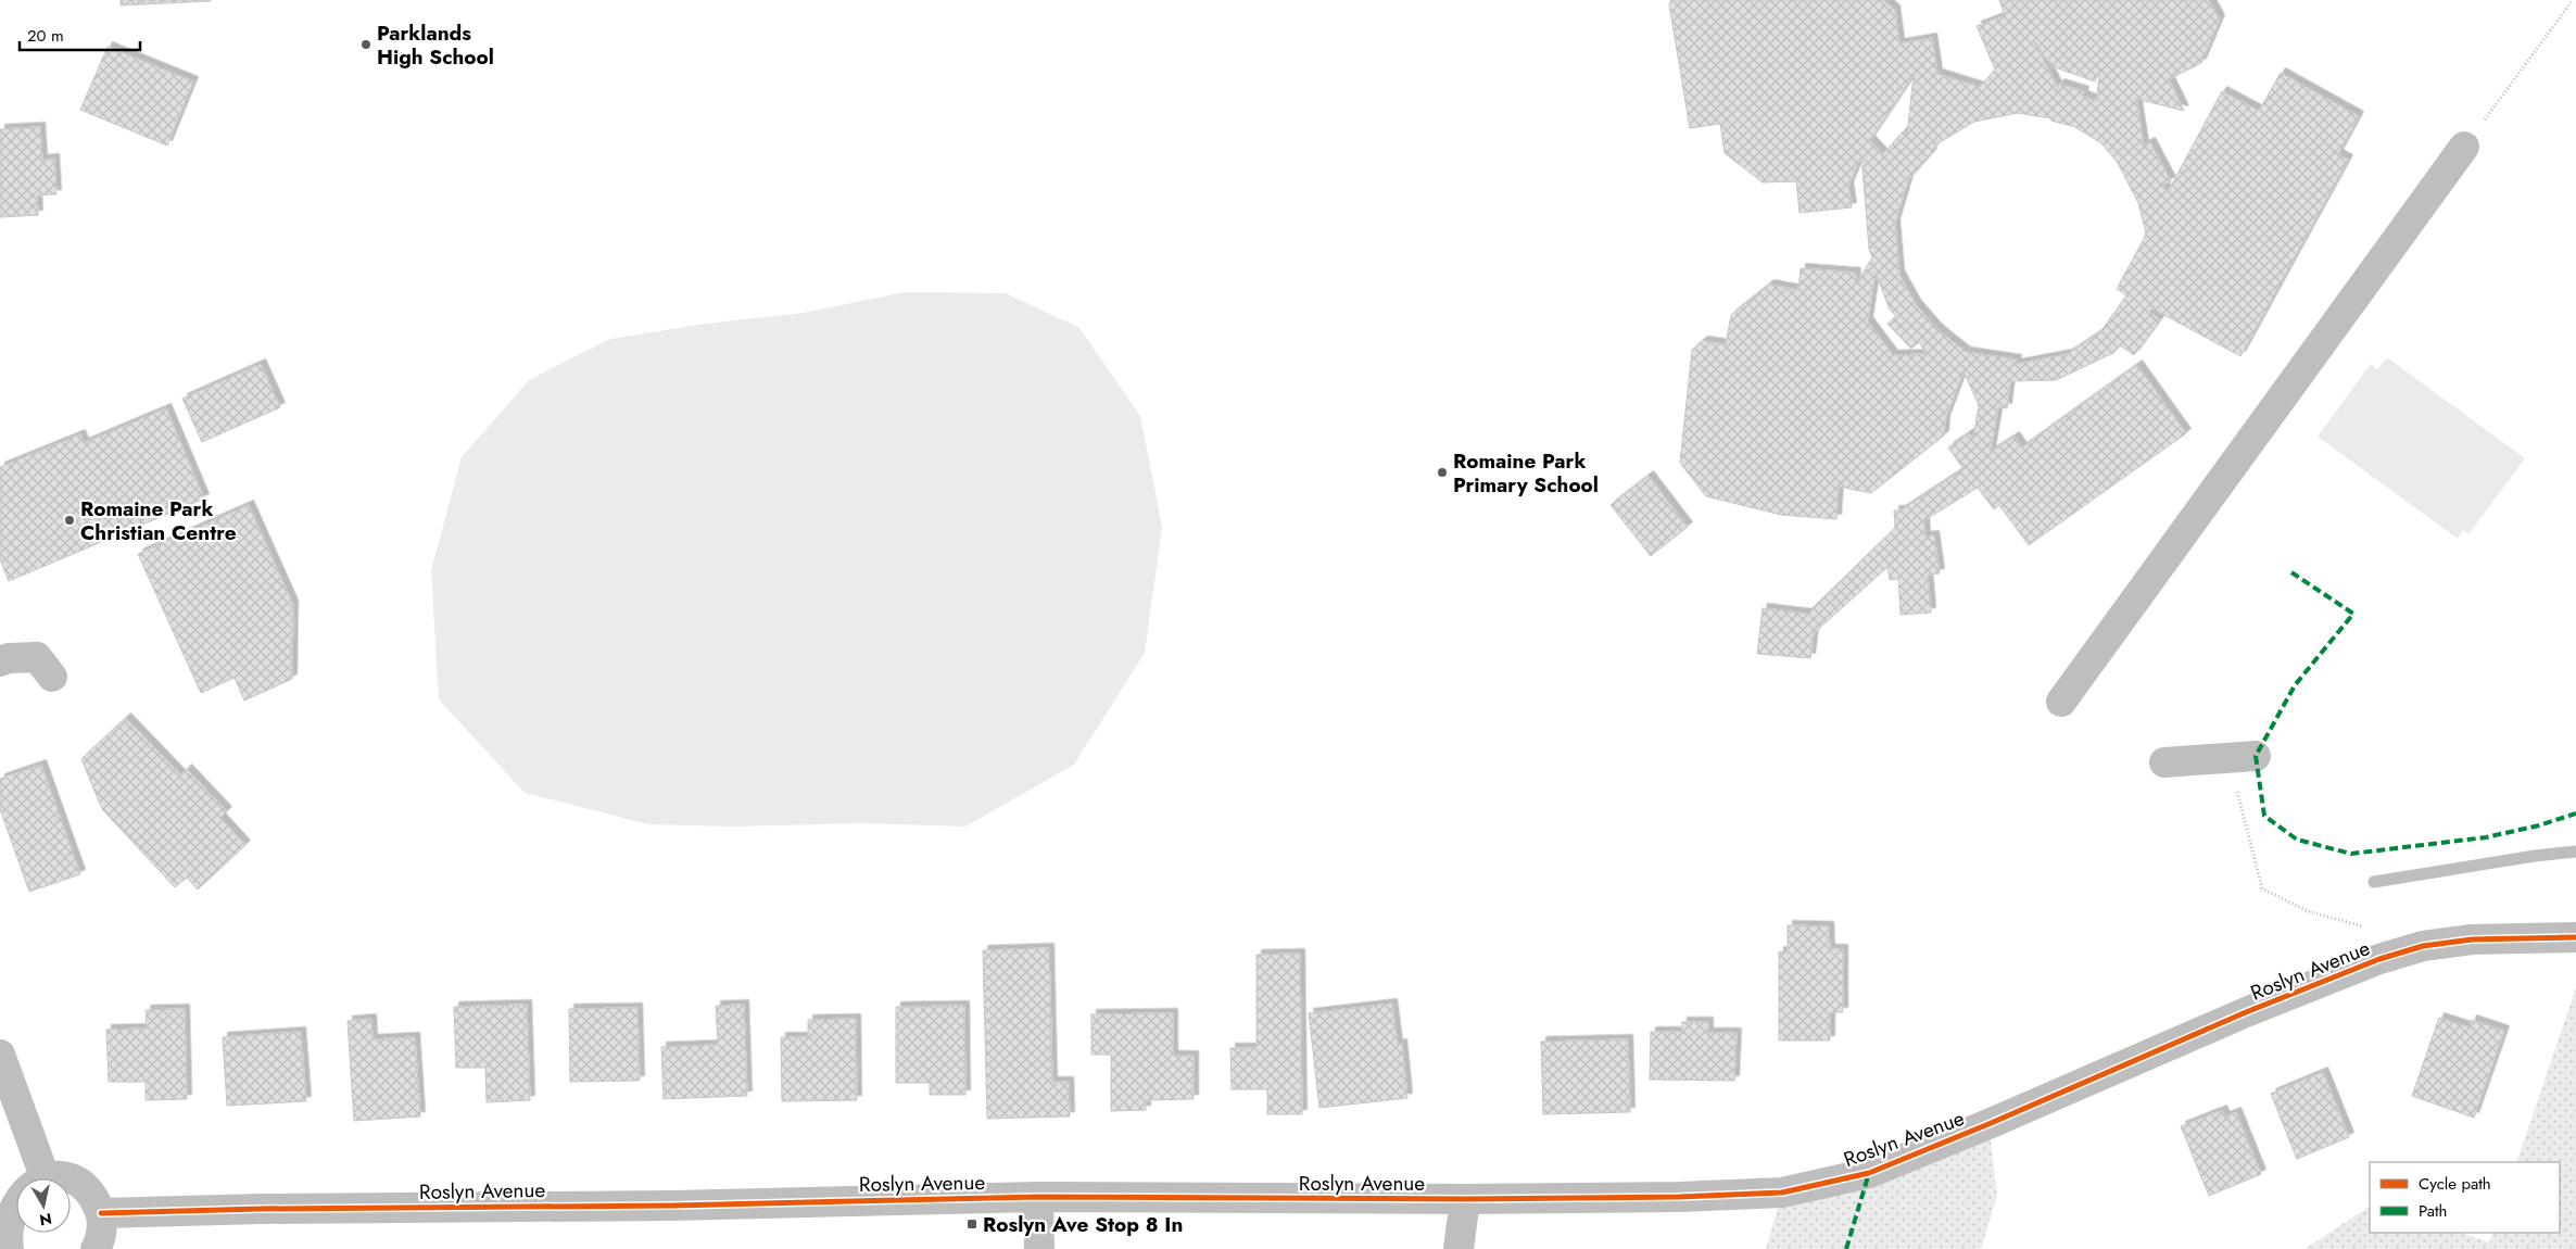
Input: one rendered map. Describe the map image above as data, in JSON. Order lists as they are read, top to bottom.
{
  "streets": {
    "street": ["Roslyn Avenue"]
  },
  "places": {
    "other": ["Parklands High School", "Romaine Park Primary School", "Romaine Park Christian Centre"],
    "transit": ["Roslyn Ave Stop 8 In"]
  },
  "legend": ["Cycle path", "Path"],
  "scale_bar": "20 m",
  "north": "bottom"
}
